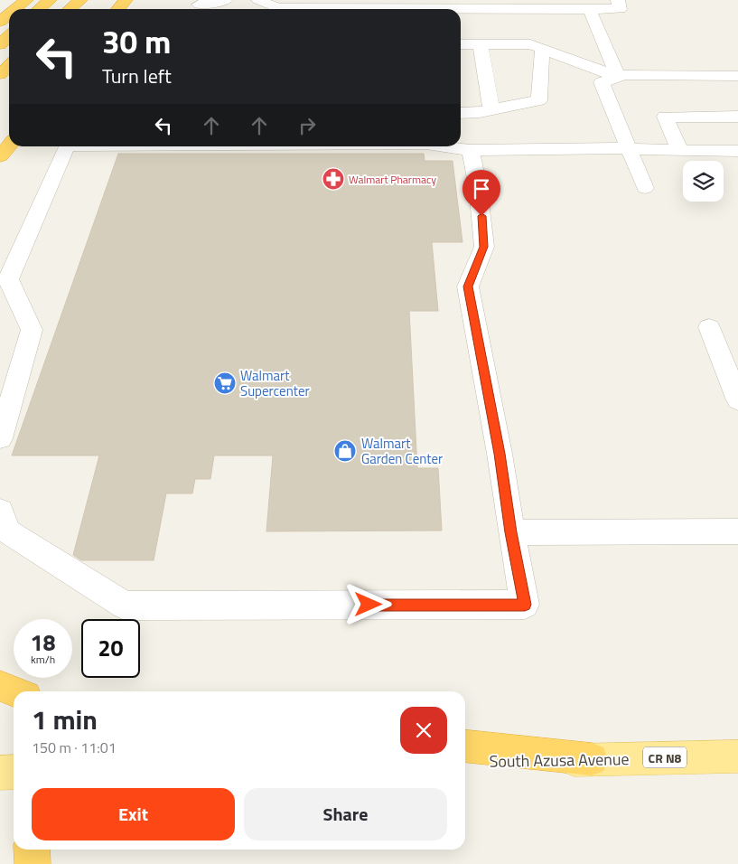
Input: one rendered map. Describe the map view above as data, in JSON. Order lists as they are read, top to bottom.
{
  "streets": {
    "main road": ["CR N8", "South Azusa Avenue"]
  },
  "places": {
    "pharmacy": ["Walmart Pharmacy"],
    "supermarket": ["Walmart Supercenter"],
    "shop": ["Walmart Garden Center"]
  },
  "page": {
    "turn": ["30 m", "Turn left"],
    "speed": "18 km/h",
    "limit": "20",
    "heading": ["1 min", "150 m · 11:01"],
    "buttons": ["Exit", "Share"]
  }
}
